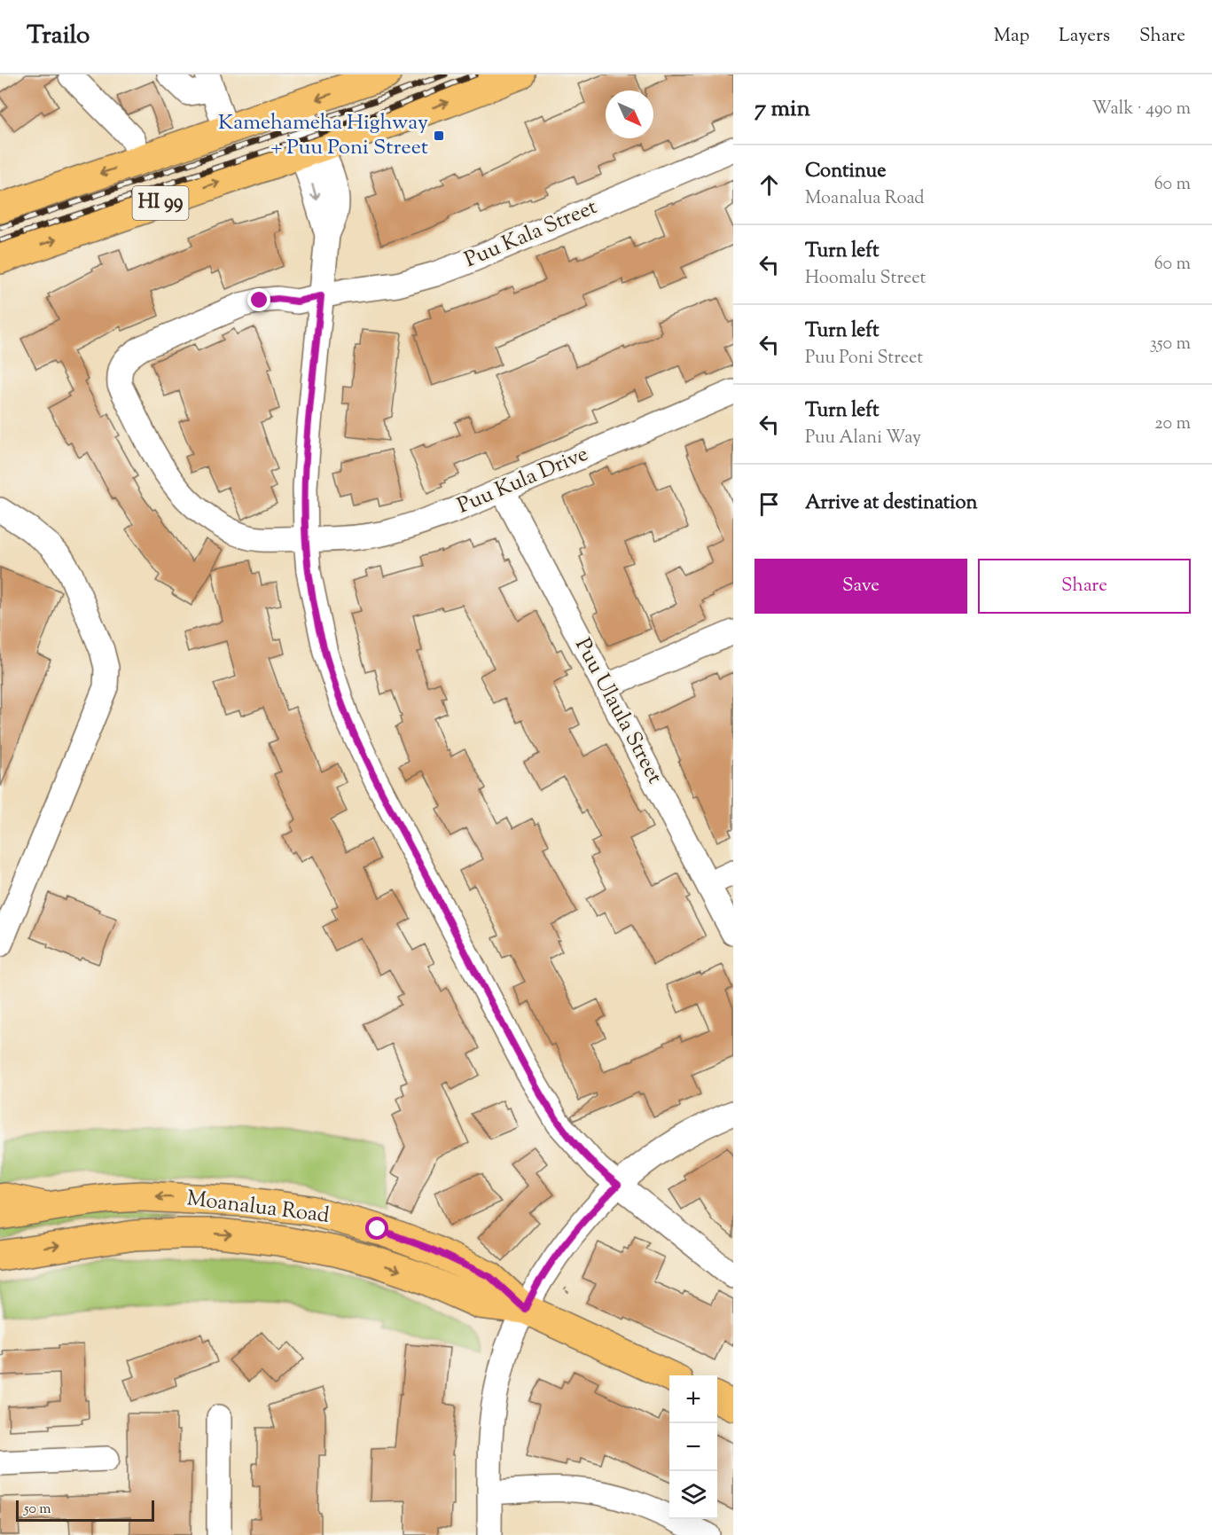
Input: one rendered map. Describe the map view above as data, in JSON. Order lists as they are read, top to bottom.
{
  "streets": {
    "main road": ["HI 99", "Moanalua Road"],
    "street": ["Puu Kala Street", "Puu Kula Drive", "Puu Ulaula Street"]
  },
  "crossings": [
    ["Puu Kala Street", "Puu Kula Drive"],
    ["Puu Kula Drive", "Puu Ulaula Street"]
  ],
  "places": {
    "transit": ["Kamehameha Highway + Puu Poni Street"]
  },
  "scale_bar": "50 m",
  "north": "bottom right",
  "page": {
    "header": "Trailo",
    "nav": ["Map", "Layers", "Share"],
    "heading": ["7 min", "Walk · 490 m"],
    "list": [
      ["Continue", "Moanalua Road", "60 m"],
      ["Turn left", "Hoomalu Street", "60 m"],
      ["Turn left", "Puu Poni Street", "350 m"],
      ["Turn left", "Puu Alani Way", "20 m"],
      "Arrive at destination"
    ],
    "buttons": ["Save", "Share"],
    "map_buttons": ["+", "−"],
    "scale": "50 m"
  }
}
